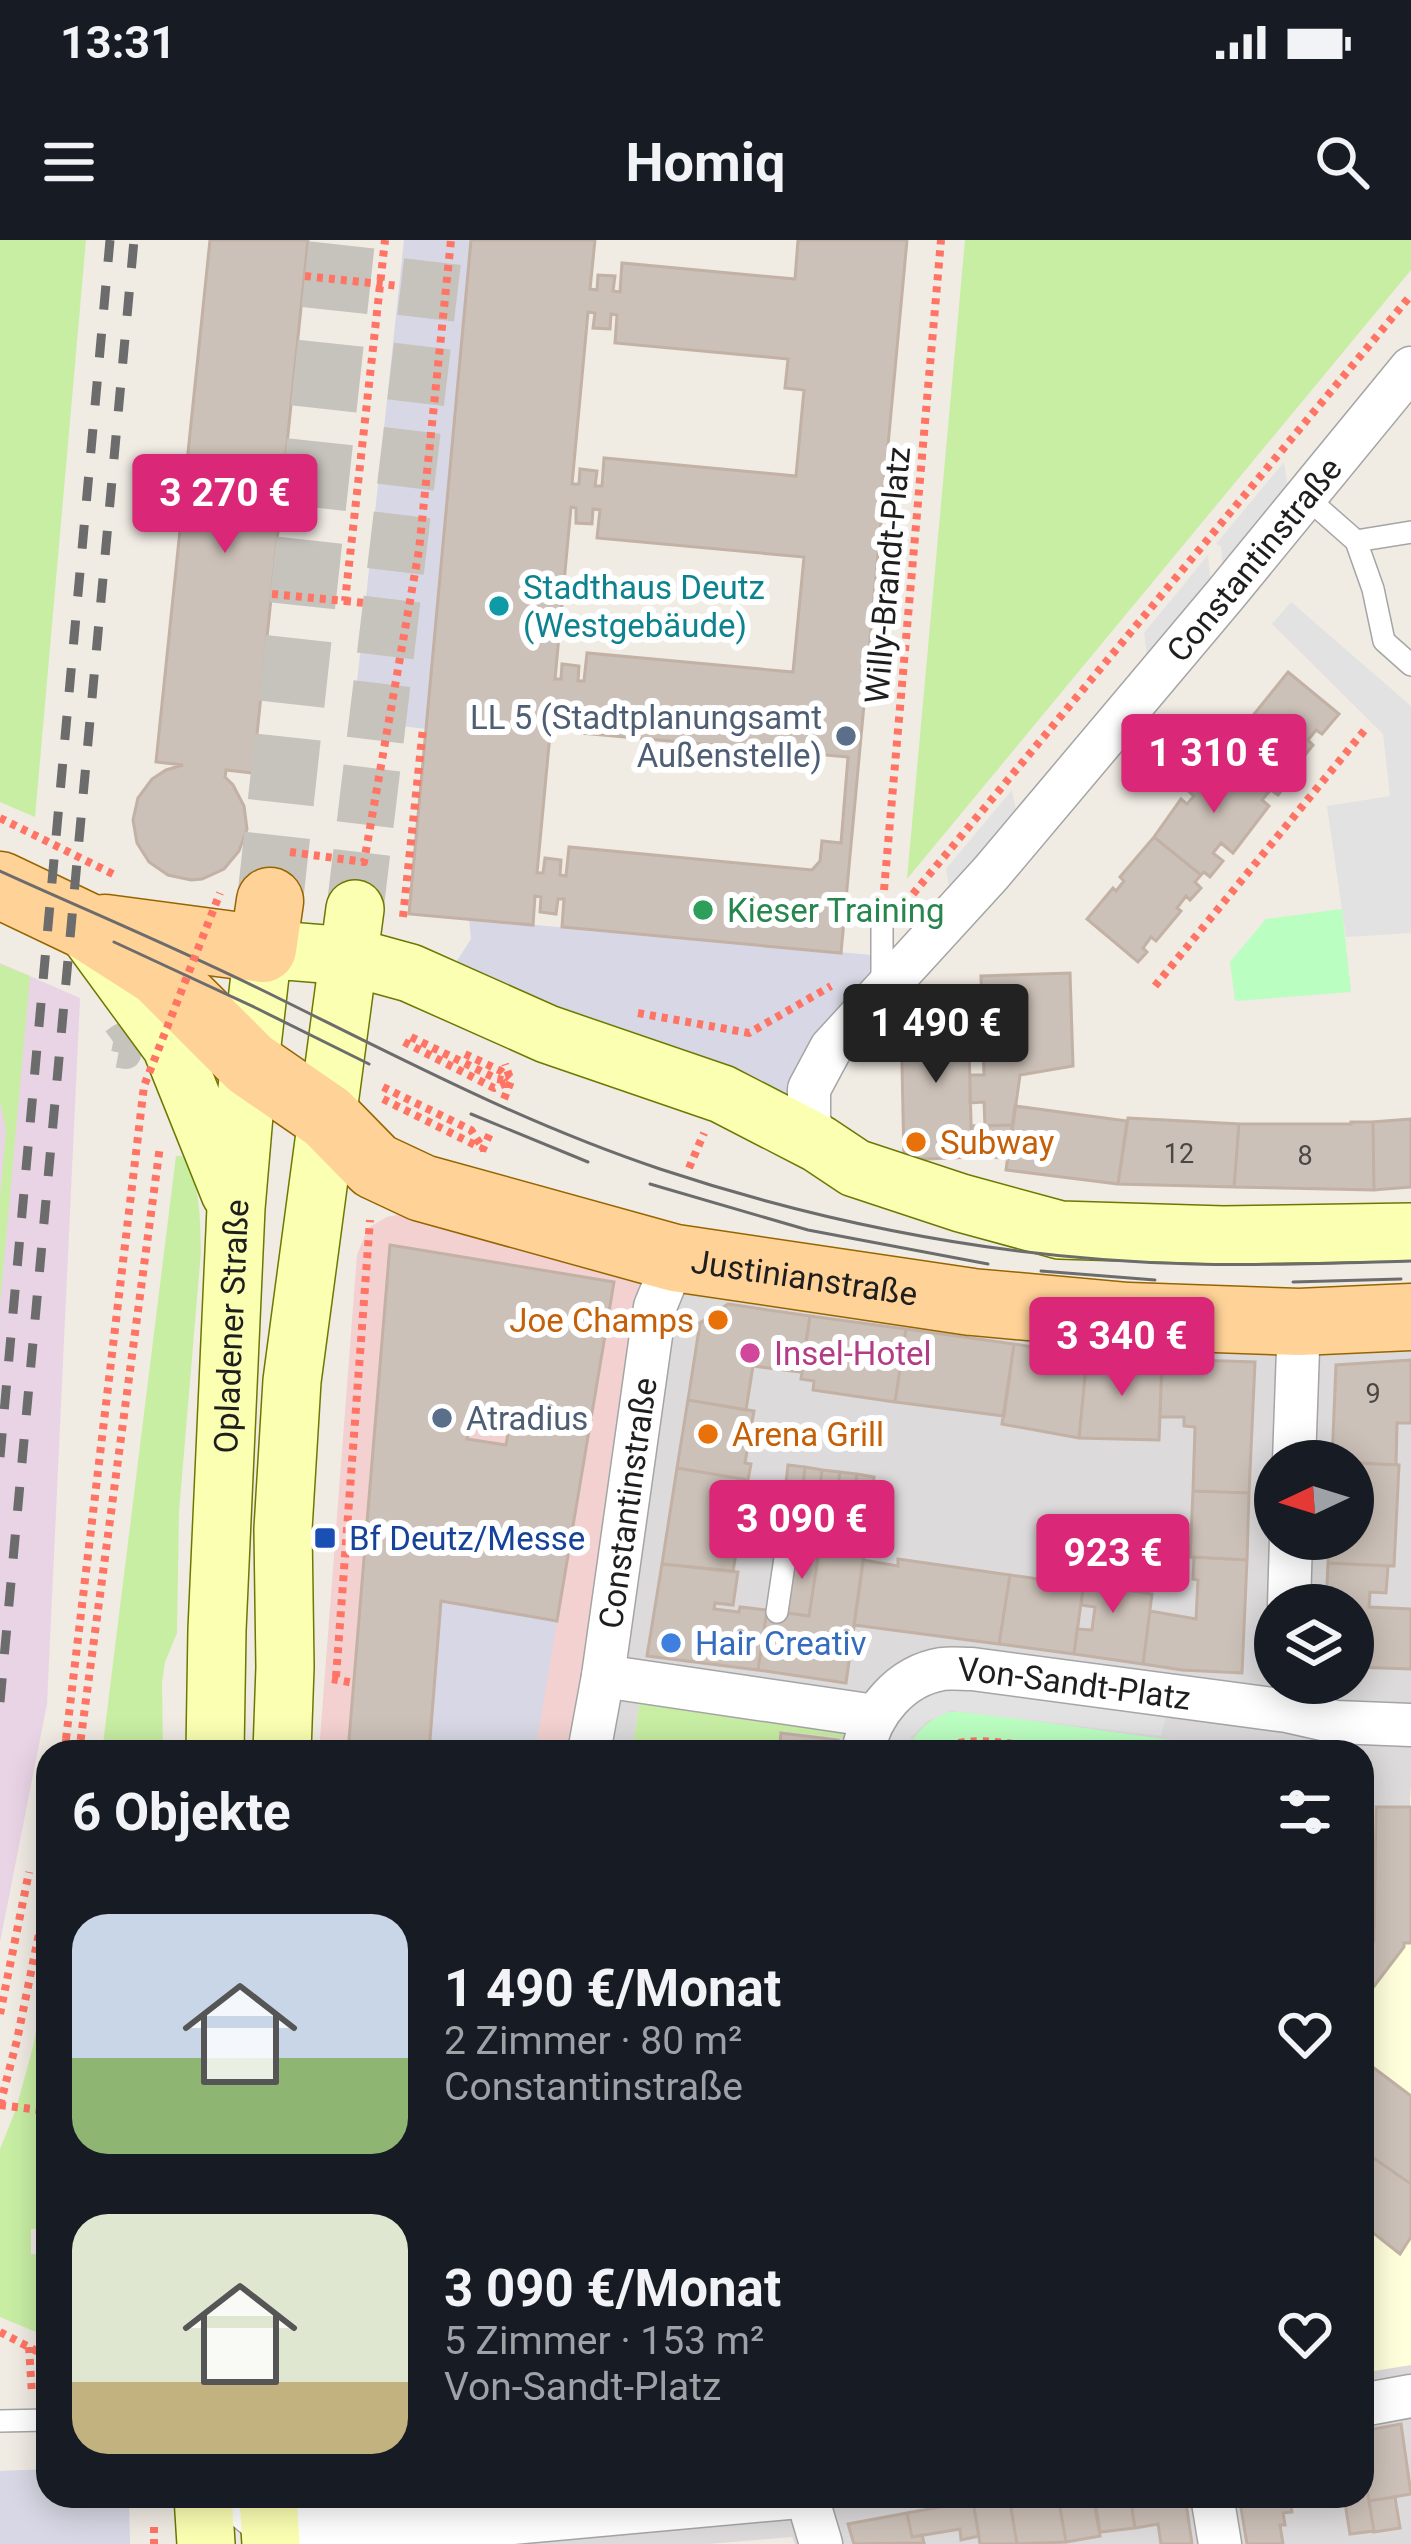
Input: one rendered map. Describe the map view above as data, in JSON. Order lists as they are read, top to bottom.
{
  "streets": {
    "main road": ["Justinianstraße", "Opladener Straße"],
    "street": ["Constantinstraße", "Von-Sandt-Platz"],
    "path": ["Willy-Brandt-Platz"]
  },
  "crossings": [
    ["Constantinstraße", "Justinianstraße"],
    ["Constantinstraße", "Von-Sandt-Platz"],
    ["Justinianstraße", "Opladener Straße"]
  ],
  "places": {
    "other": [
      "Stadthaus Deutz (Westgebäude)",
      "LL 5 (Stadtplanungsamt Außenstelle)",
      "Kieser Training",
      "Subway",
      "Joe Champs",
      "Insel-Hotel",
      "Atradius",
      "Arena Grill",
      "Hair Creativ"
    ],
    "transit": ["Bf Deutz/Messe"]
  },
  "house_numbers": ["12", "8", "9"],
  "north": "left",
  "page": {
    "status": "13:31",
    "header": "Homiq",
    "price": [
      "3 270 €",
      "1 310 €",
      "1 490 €",
      "3 340 €",
      "3 090 €",
      "923 €"
    ],
    "heading": "6 Objekte",
    "list": [
      {
        "name": "1 490 €/Monat",
        "note": "2 Zimmer · 80 m² · Constantinstraße"
      },
      {
        "name": "3 090 €/Monat",
        "note": "5 Zimmer · 153 m² · Von-Sandt-Platz"
      }
    ]
  }
}
